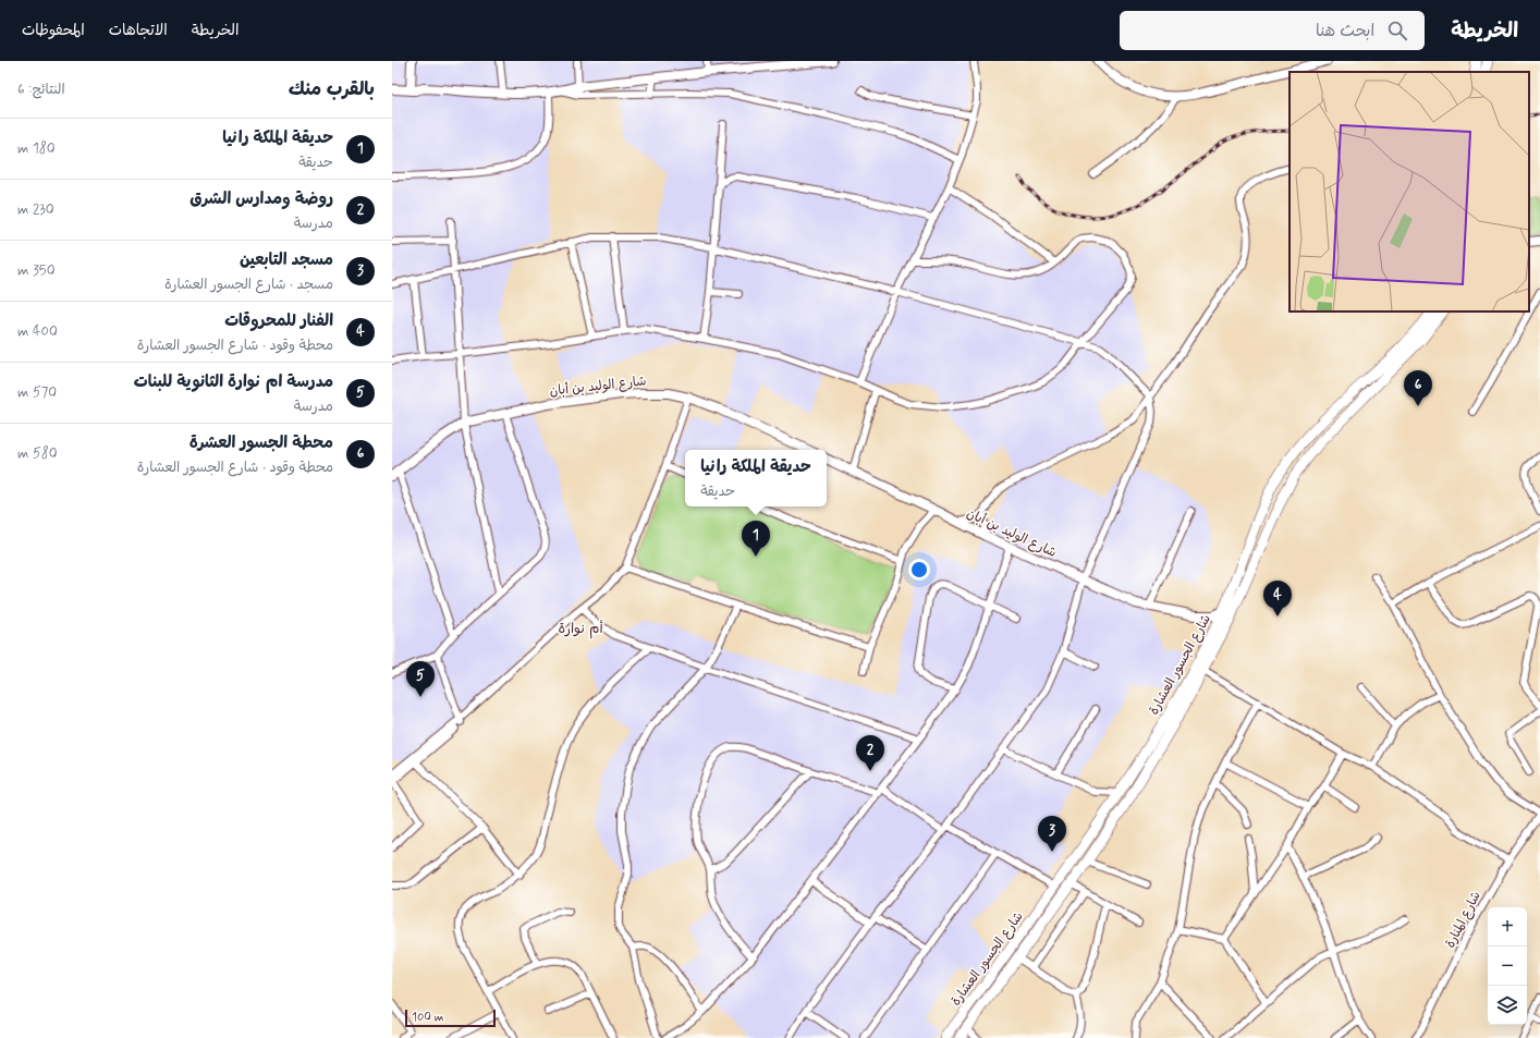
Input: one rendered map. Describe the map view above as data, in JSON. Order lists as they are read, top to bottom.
{
  "streets": {
    "main road": ["شارع الجسور العشارة"],
    "street": ["شارع الوليد بن أبان", "شارع المنارة"]
  },
  "crossings": [
    ["شارع الوليد بن أبان", "شارع الجسور العشارة"]
  ],
  "districts": ["أم نوارة"],
  "scale_bar": "100 m",
  "page": {
    "header": "الخريطة",
    "search": "ابحث هنا",
    "nav": ["الخريطة", "الاتجاهات", "المحفوظات"],
    "heading": ["بالقرب منك", "النتائج: 6"],
    "list": [
      {
        "mark": "1",
        "name": "حديقة الملكة رانيا",
        "note": "حديقة",
        "value": "180 m"
      },
      {
        "mark": "2",
        "name": "روضة ومدارس الشرق",
        "note": "مدرسة",
        "value": "230 m"
      },
      {
        "mark": "3",
        "name": "مسجد التابعين",
        "note": "مسجد · شارع الجسور العشارة",
        "value": "350 m"
      },
      {
        "mark": "4",
        "name": "الفنار للمحروقات",
        "note": "محطة وقود · شارع الجسور العشارة",
        "value": "400 m"
      },
      {
        "mark": "5",
        "name": "مدرسة ام نوارة الثانوية للبنات",
        "note": "مدرسة",
        "value": "570 m"
      },
      {
        "mark": "6",
        "name": "محطة الجسور العشرة",
        "note": "محطة وقود · شارع الجسور العشارة",
        "value": "580 m"
      }
    ],
    "pins": [
      "6",
      "1",
      "4",
      "5",
      "2",
      "3"
    ],
    "popup": ["حديقة الملكة رانيا", "حديقة"],
    "map_buttons": ["+", "−"],
    "scale": "100 m"
  }
}
